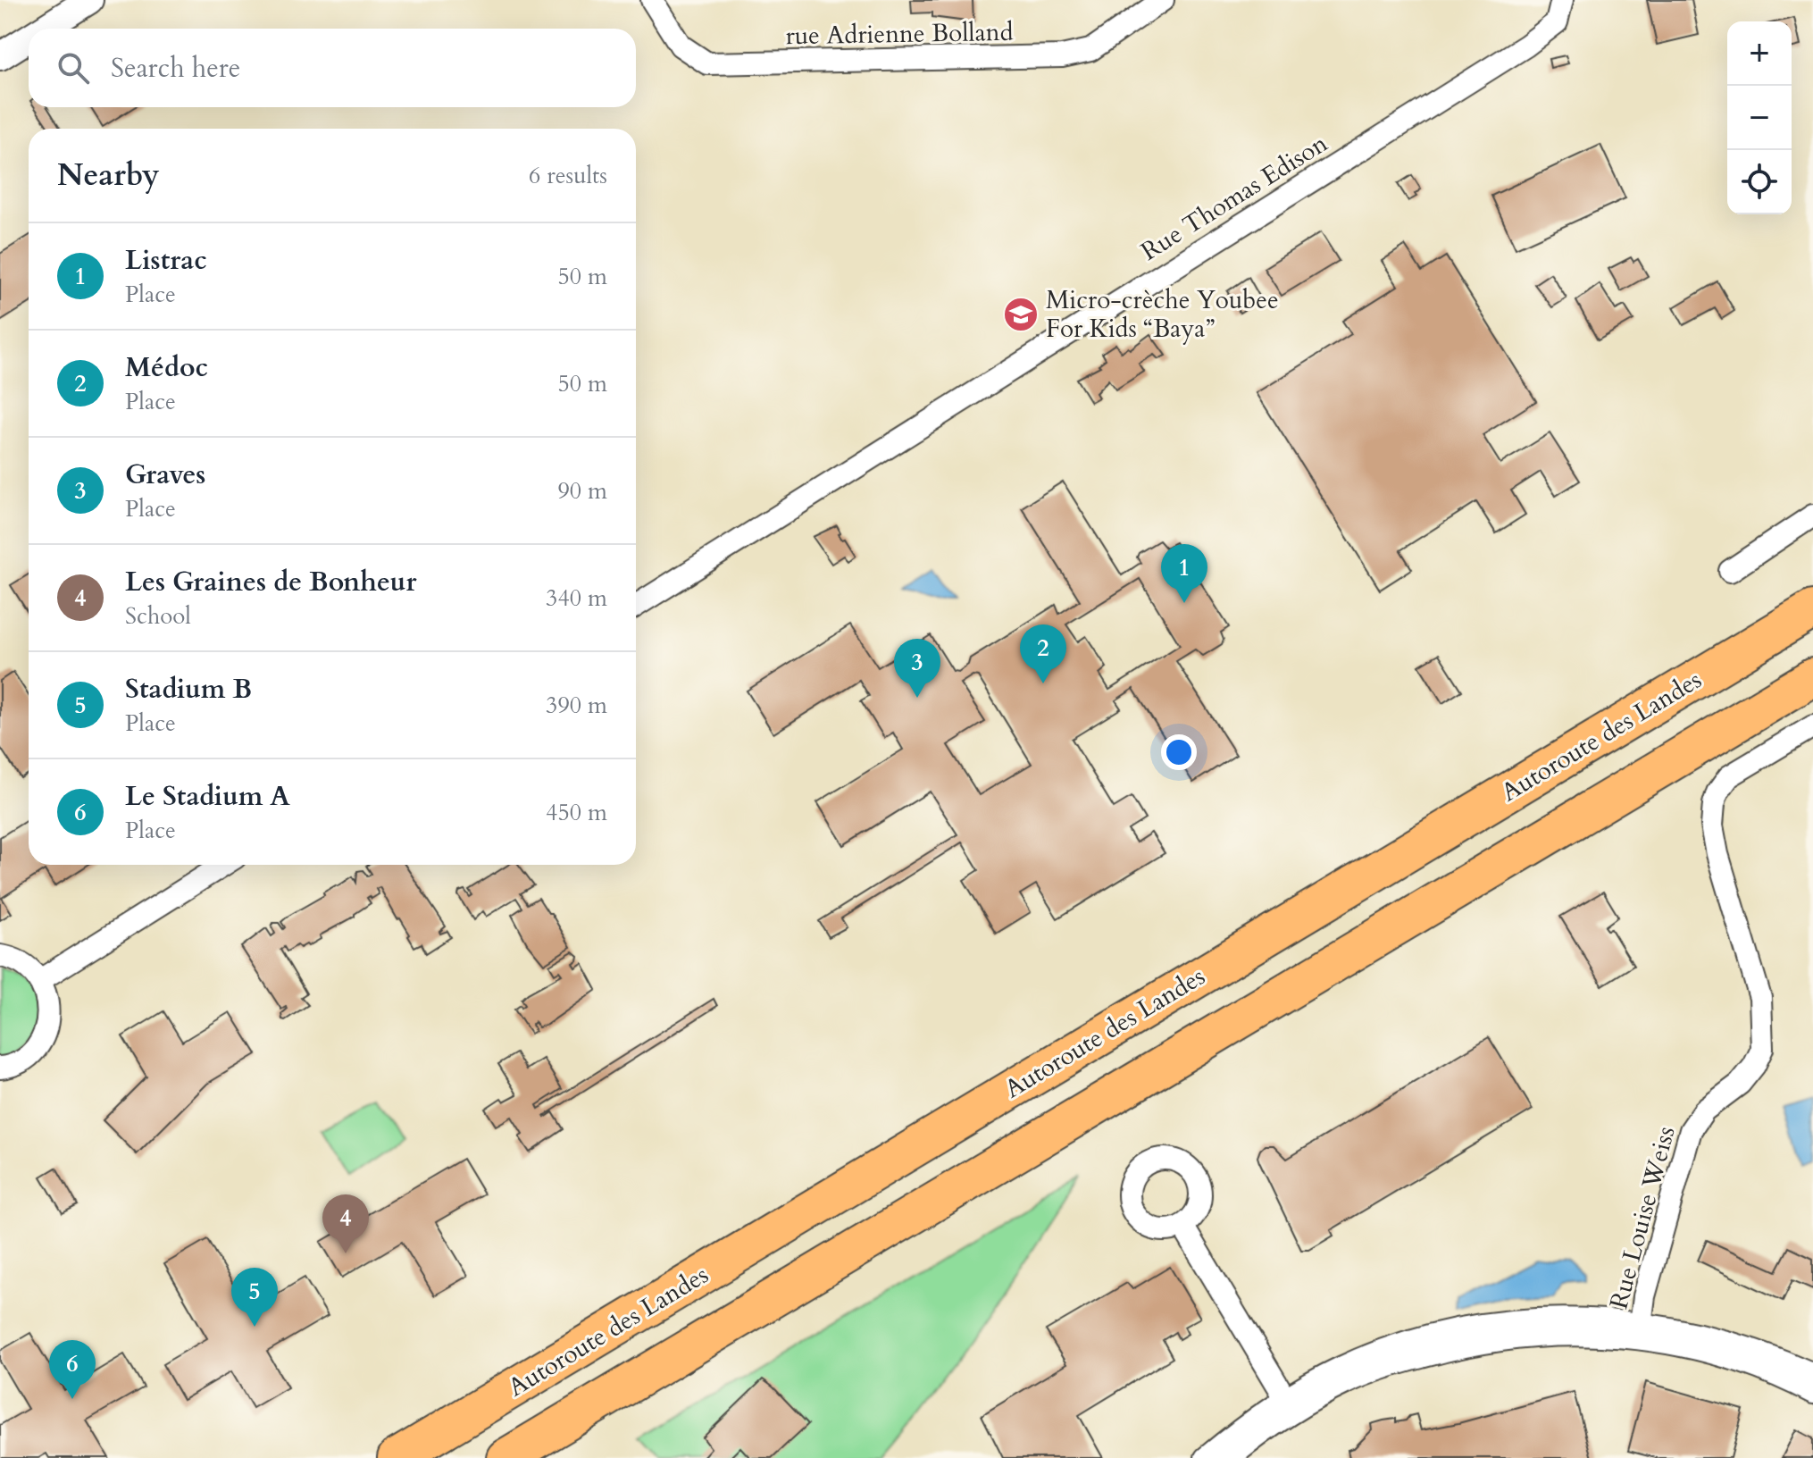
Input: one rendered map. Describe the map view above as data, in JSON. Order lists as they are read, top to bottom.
{
  "streets": {
    "highway": ["Autoroute des Landes"],
    "street": ["rue Adrienne Bolland", "Rue Thomas Edison", "Rue Louise Weiss"]
  },
  "places": {
    "school or university": ["Micro-crèche Youbee For Kids “Baya”"]
  },
  "page": {
    "map_buttons": ["+", "−"],
    "search": "Search here",
    "heading": ["Nearby", "6 results"],
    "list": [
      {
        "mark": "1",
        "name": "Listrac",
        "note": "Place",
        "value": "50 m"
      },
      {
        "mark": "2",
        "name": "Médoc",
        "note": "Place",
        "value": "50 m"
      },
      {
        "mark": "3",
        "name": "Graves",
        "note": "Place",
        "value": "90 m"
      },
      {
        "mark": "4",
        "name": "Les Graines de Bonheur",
        "note": "School",
        "value": "340 m"
      },
      {
        "mark": "5",
        "name": "Stadium B",
        "note": "Place",
        "value": "390 m"
      },
      {
        "mark": "6",
        "name": "Le Stadium A",
        "note": "Place",
        "value": "450 m"
      }
    ],
    "pins": [
      "1",
      "2",
      "3",
      "4",
      "5",
      "6"
    ]
  }
}
